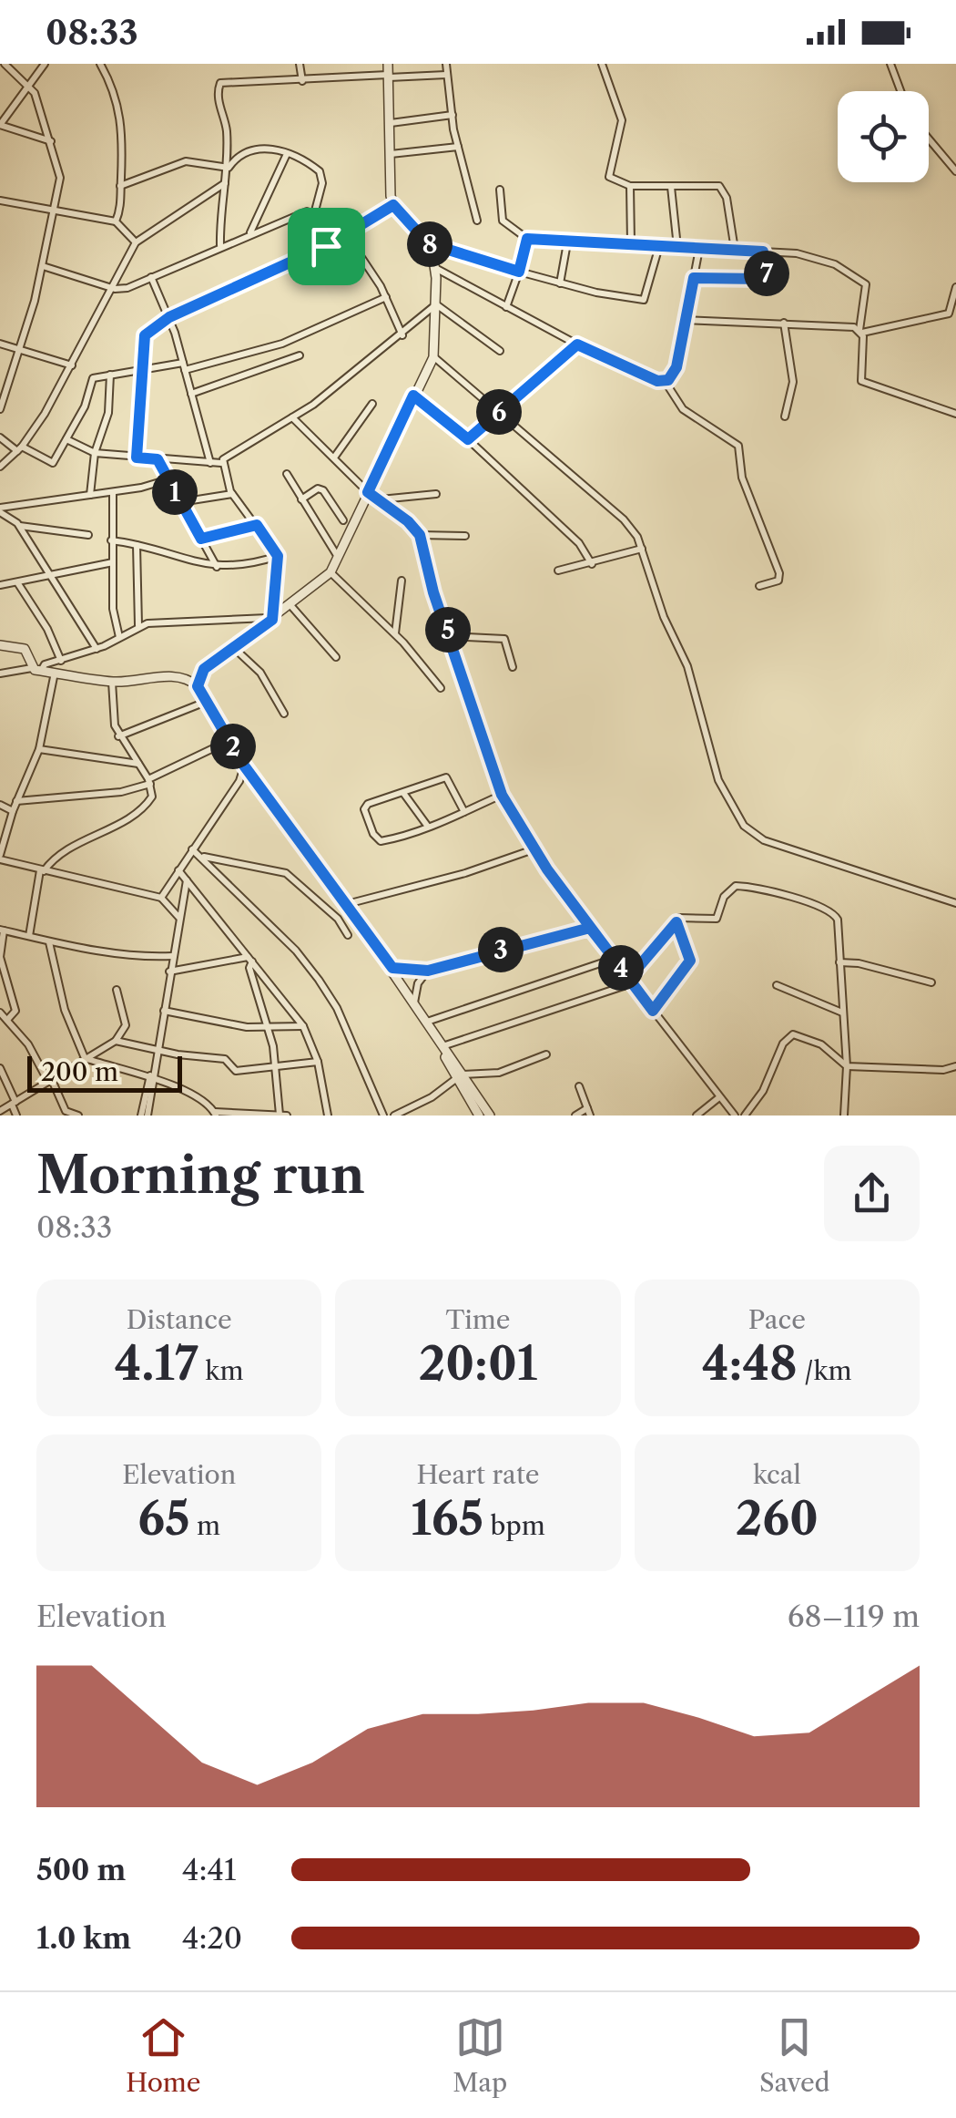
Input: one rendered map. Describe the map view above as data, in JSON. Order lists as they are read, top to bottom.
{
  "scale_bar": "200 m",
  "page": {
    "status": "08:33",
    "pins": [
      "8",
      "7",
      "6",
      "1",
      "5",
      "2",
      "3",
      "4"
    ],
    "scale": "200 m",
    "heading": ["Morning run", "08:33"],
    "stats": [
      ["Distance", "4.17 km"],
      ["Time", "20:01"],
      ["Pace", "4:48 /km"],
      ["Elevation", "65 m"],
      ["Heart rate", "165 bpm"],
      ["kcal", "260"]
    ],
    "chart": ["Elevation", "68–119 m"],
    "list": [
      {
        "name": "500 m",
        "note": "4:41"
      },
      {
        "name": "1.0 km",
        "note": "4:20"
      }
    ],
    "tabs": ["Home", "Map", "Saved"]
  }
}
